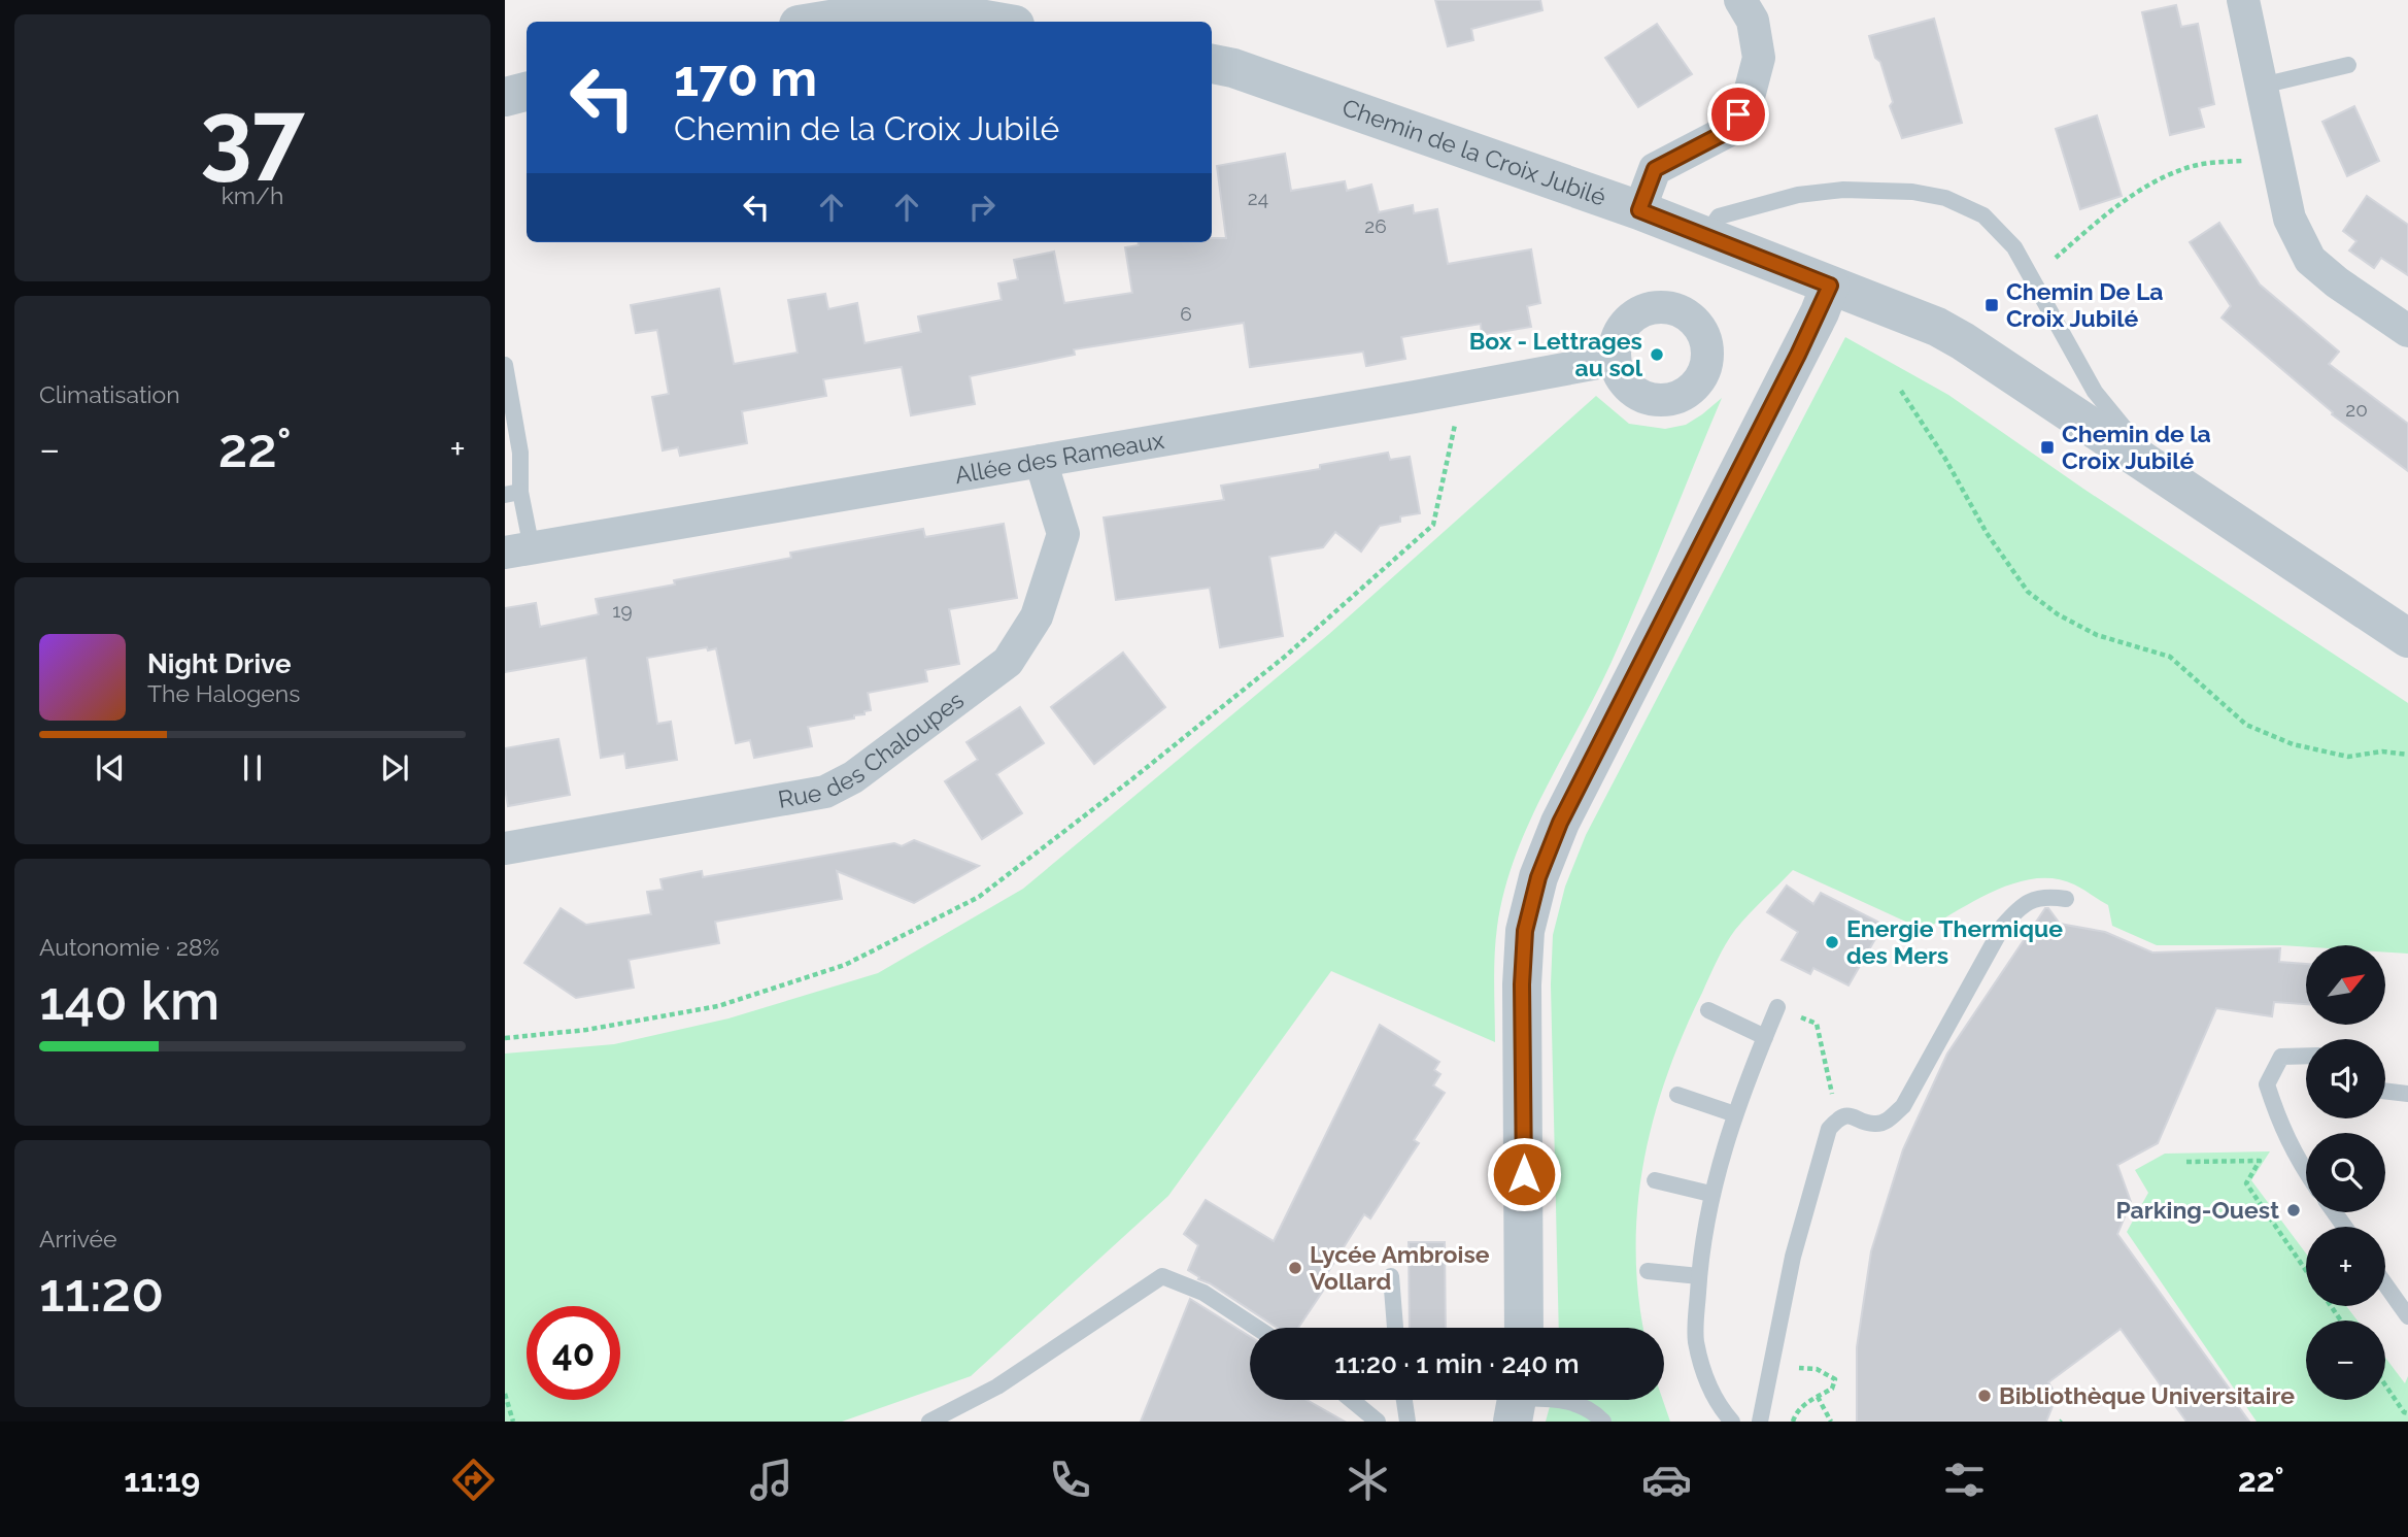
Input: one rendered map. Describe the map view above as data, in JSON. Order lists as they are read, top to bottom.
{
  "streets": {
    "street": ["Chemin de la Croix Jubilé", "Allée des Rameaux", "Rue des Chaloupes"]
  },
  "crossings": [
    ["Allée des Rameaux", "Rue des Chaloupes"]
  ],
  "places": {
    "transit": ["Chemin De La Croix Jubilé", "Chemin de la Croix Jubilé"],
    "other": [
      "Box - Lettrages au sol",
      "Energie Thermique des Mers",
      "Parking-Ouest",
      "Lycée Ambroise Vollard",
      "Bibliothèque Universitaire"
    ]
  },
  "house_numbers": [
    "24",
    "26",
    "6",
    "20",
    "19"
  ],
  "north": "top right",
  "page": {
    "tile": [
      ["37", "km/h"],
      "Climatisation",
      ["Autonomie · 28%", "140 km"],
      ["Arrivée", "11:20"]
    ],
    "turn": ["170 m", "Chemin de la Croix Jubilé"],
    "heat": ["−", "22°", "+"],
    "song": ["Night Drive", "The Halogens"],
    "map_buttons": ["+", "−"],
    "limit": "40",
    "trip": "11:20 · 1 min · 240 m",
    "tabs": ["11:19", "22°"]
  }
}
